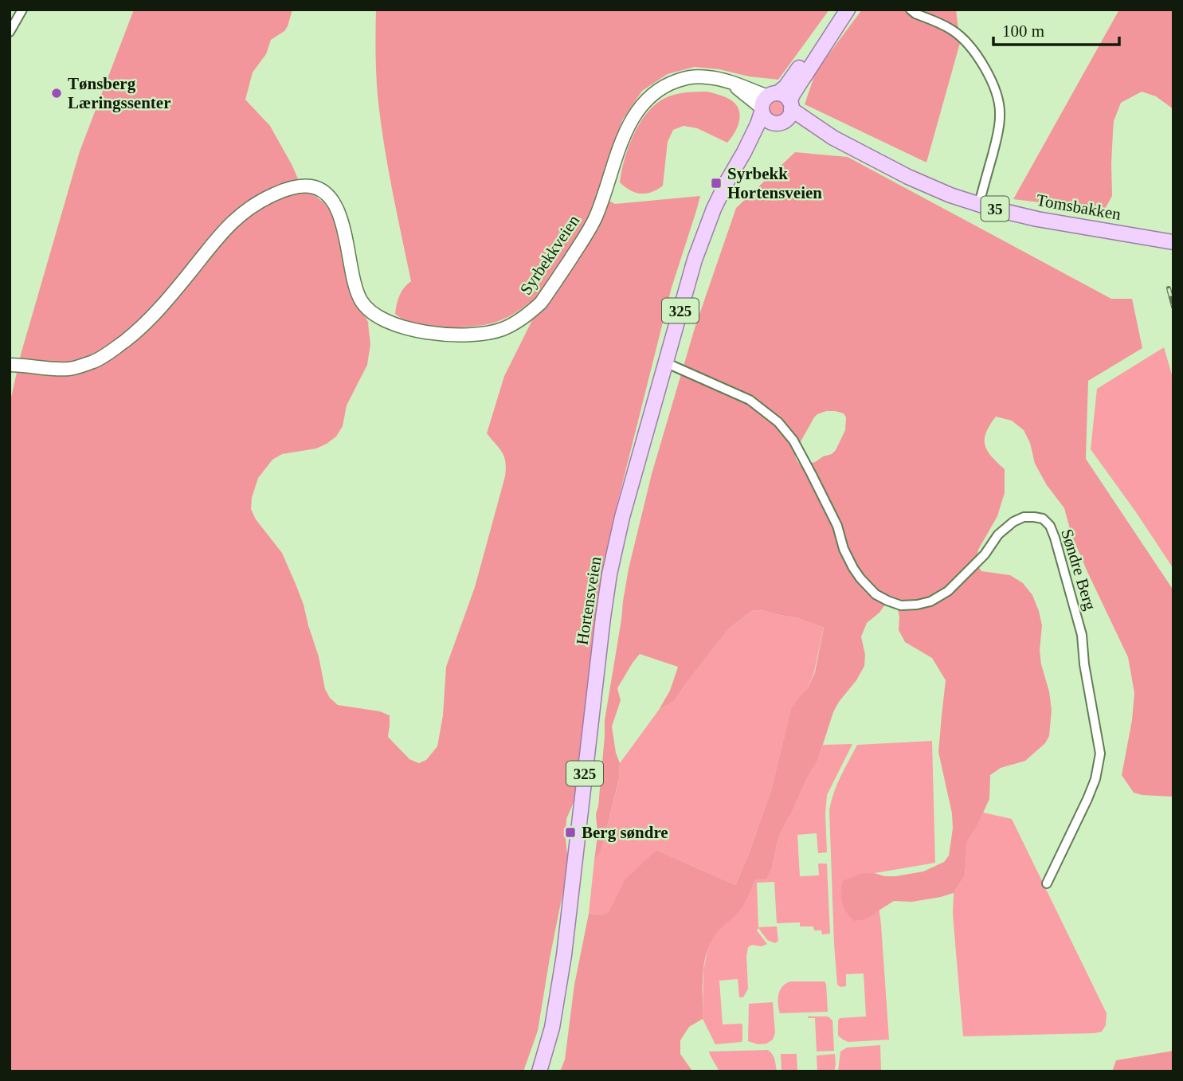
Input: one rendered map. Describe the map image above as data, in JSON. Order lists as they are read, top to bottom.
{
  "streets": {
    "main road": [
      "Tomsbakken",
      "35",
      "Syrbekkveien",
      "325",
      "Hortensveien"
    ],
    "street": ["Søndre Berg"]
  },
  "crossings": [
    ["Tomsbakken", "Hortensveien"],
    ["Syrbekkveien", "Hortensveien"],
    ["Søndre Berg", "Hortensveien"]
  ],
  "places": {
    "other": ["Tønsberg Læringssenter"],
    "transit": ["Syrbekk Hortensveien", "Berg søndre"]
  },
  "scale_bar": "100 m"
}
